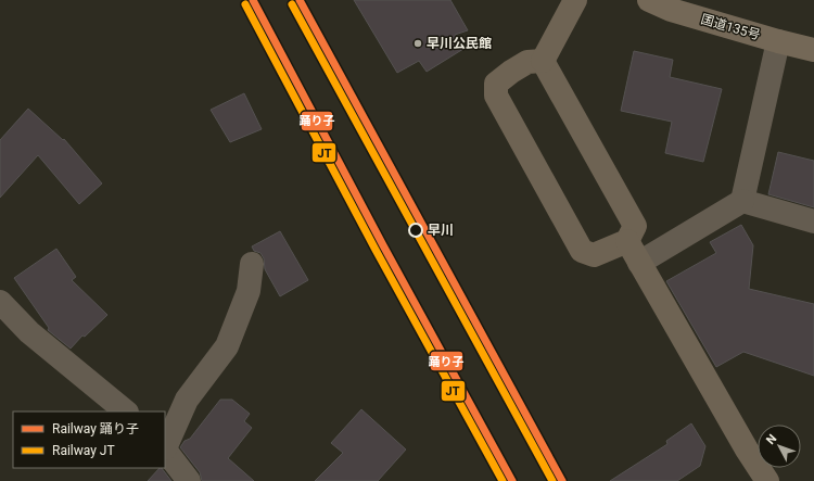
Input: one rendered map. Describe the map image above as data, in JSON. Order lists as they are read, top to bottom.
{
  "streets": {
    "highway": ["国道135号"]
  },
  "places": ["早川公民館", "早川"],
  "lines": ["rail line 踊り子", "rail line JT"],
  "legend": ["Railway 踊り子", "Railway JT"],
  "north": "top left"
}
